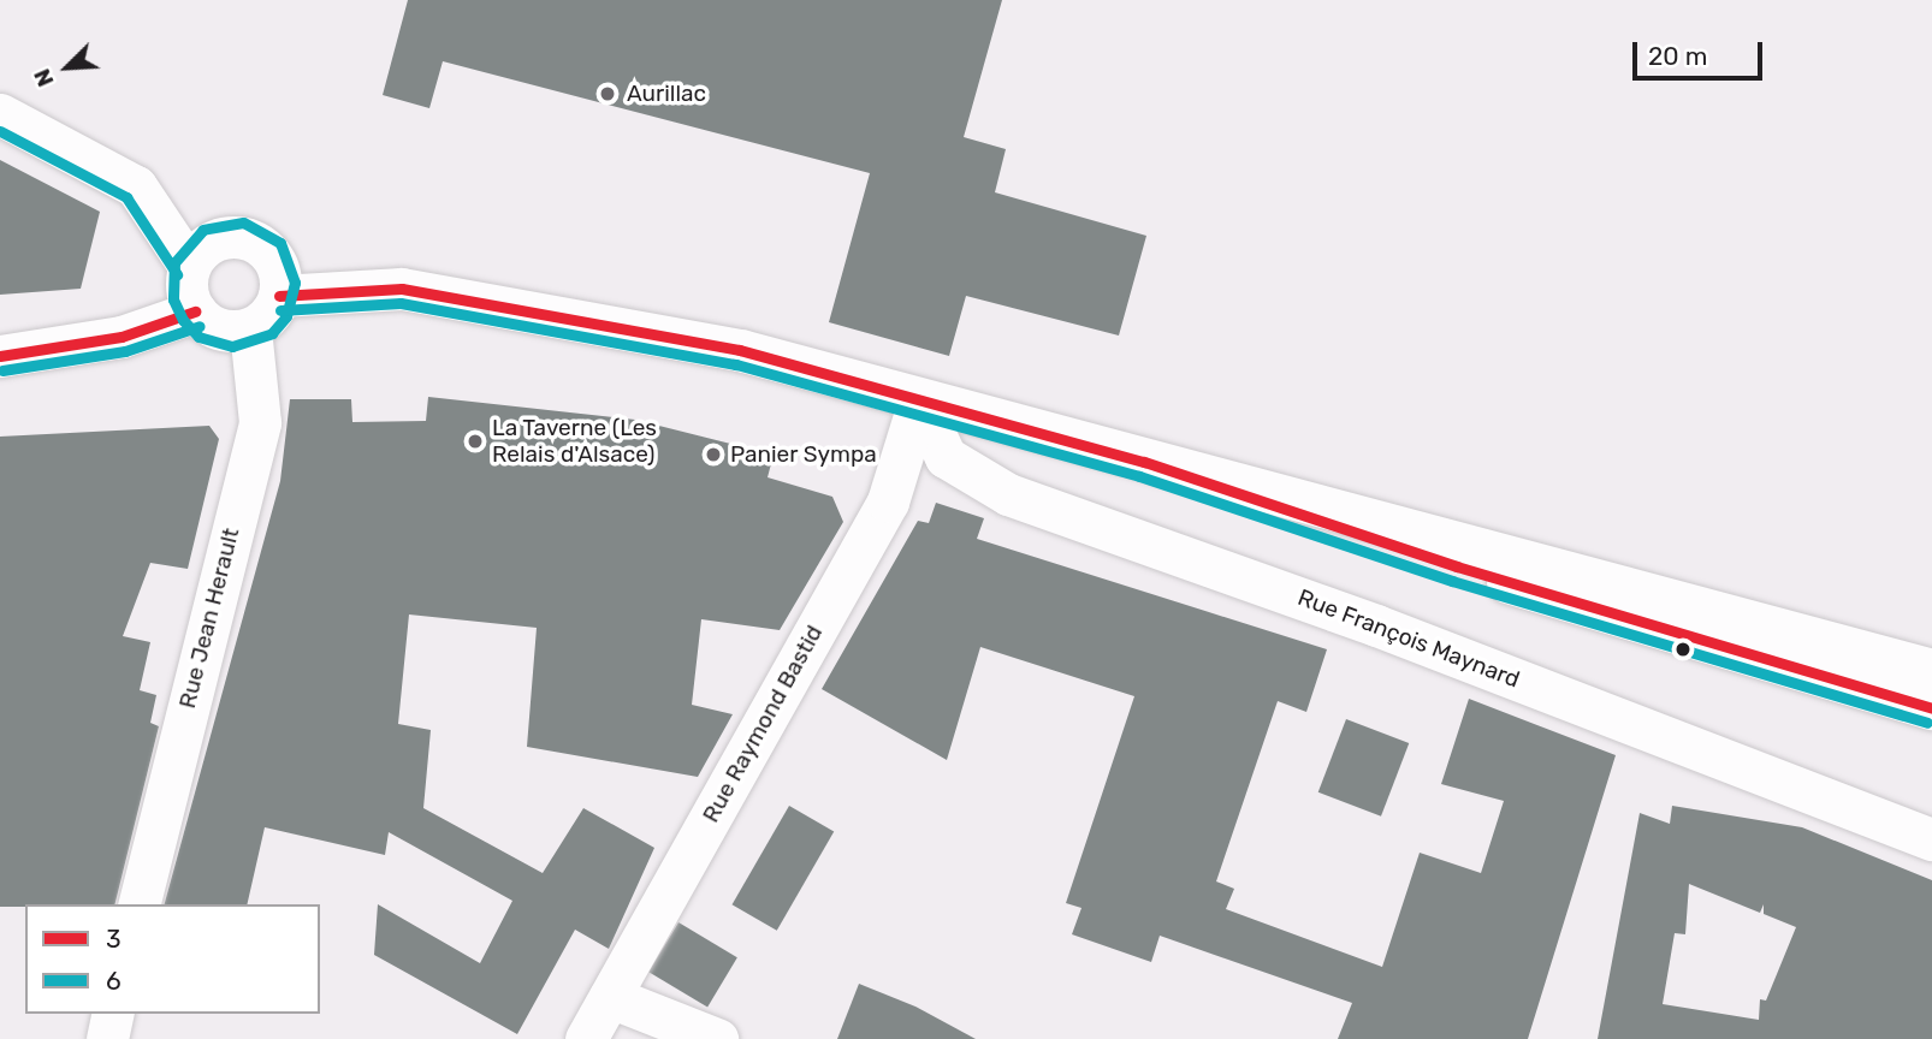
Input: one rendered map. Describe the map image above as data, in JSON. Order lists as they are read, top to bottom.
{
  "streets": {
    "street": ["Rue Jean Herault", "Rue François Maynard", "Rue Raymond Bastid"]
  },
  "crossings": [
    ["Rue François Maynard", "Rue Raymond Bastid"]
  ],
  "places": ["Aurillac", "La Taverne (Les Relais d'Alsace)", "Panier Sympa"],
  "lines": ["transit line 6", "transit line 3"],
  "legend": ["3", "6"],
  "scale_bar": "20 m",
  "north": "bottom left"
}
